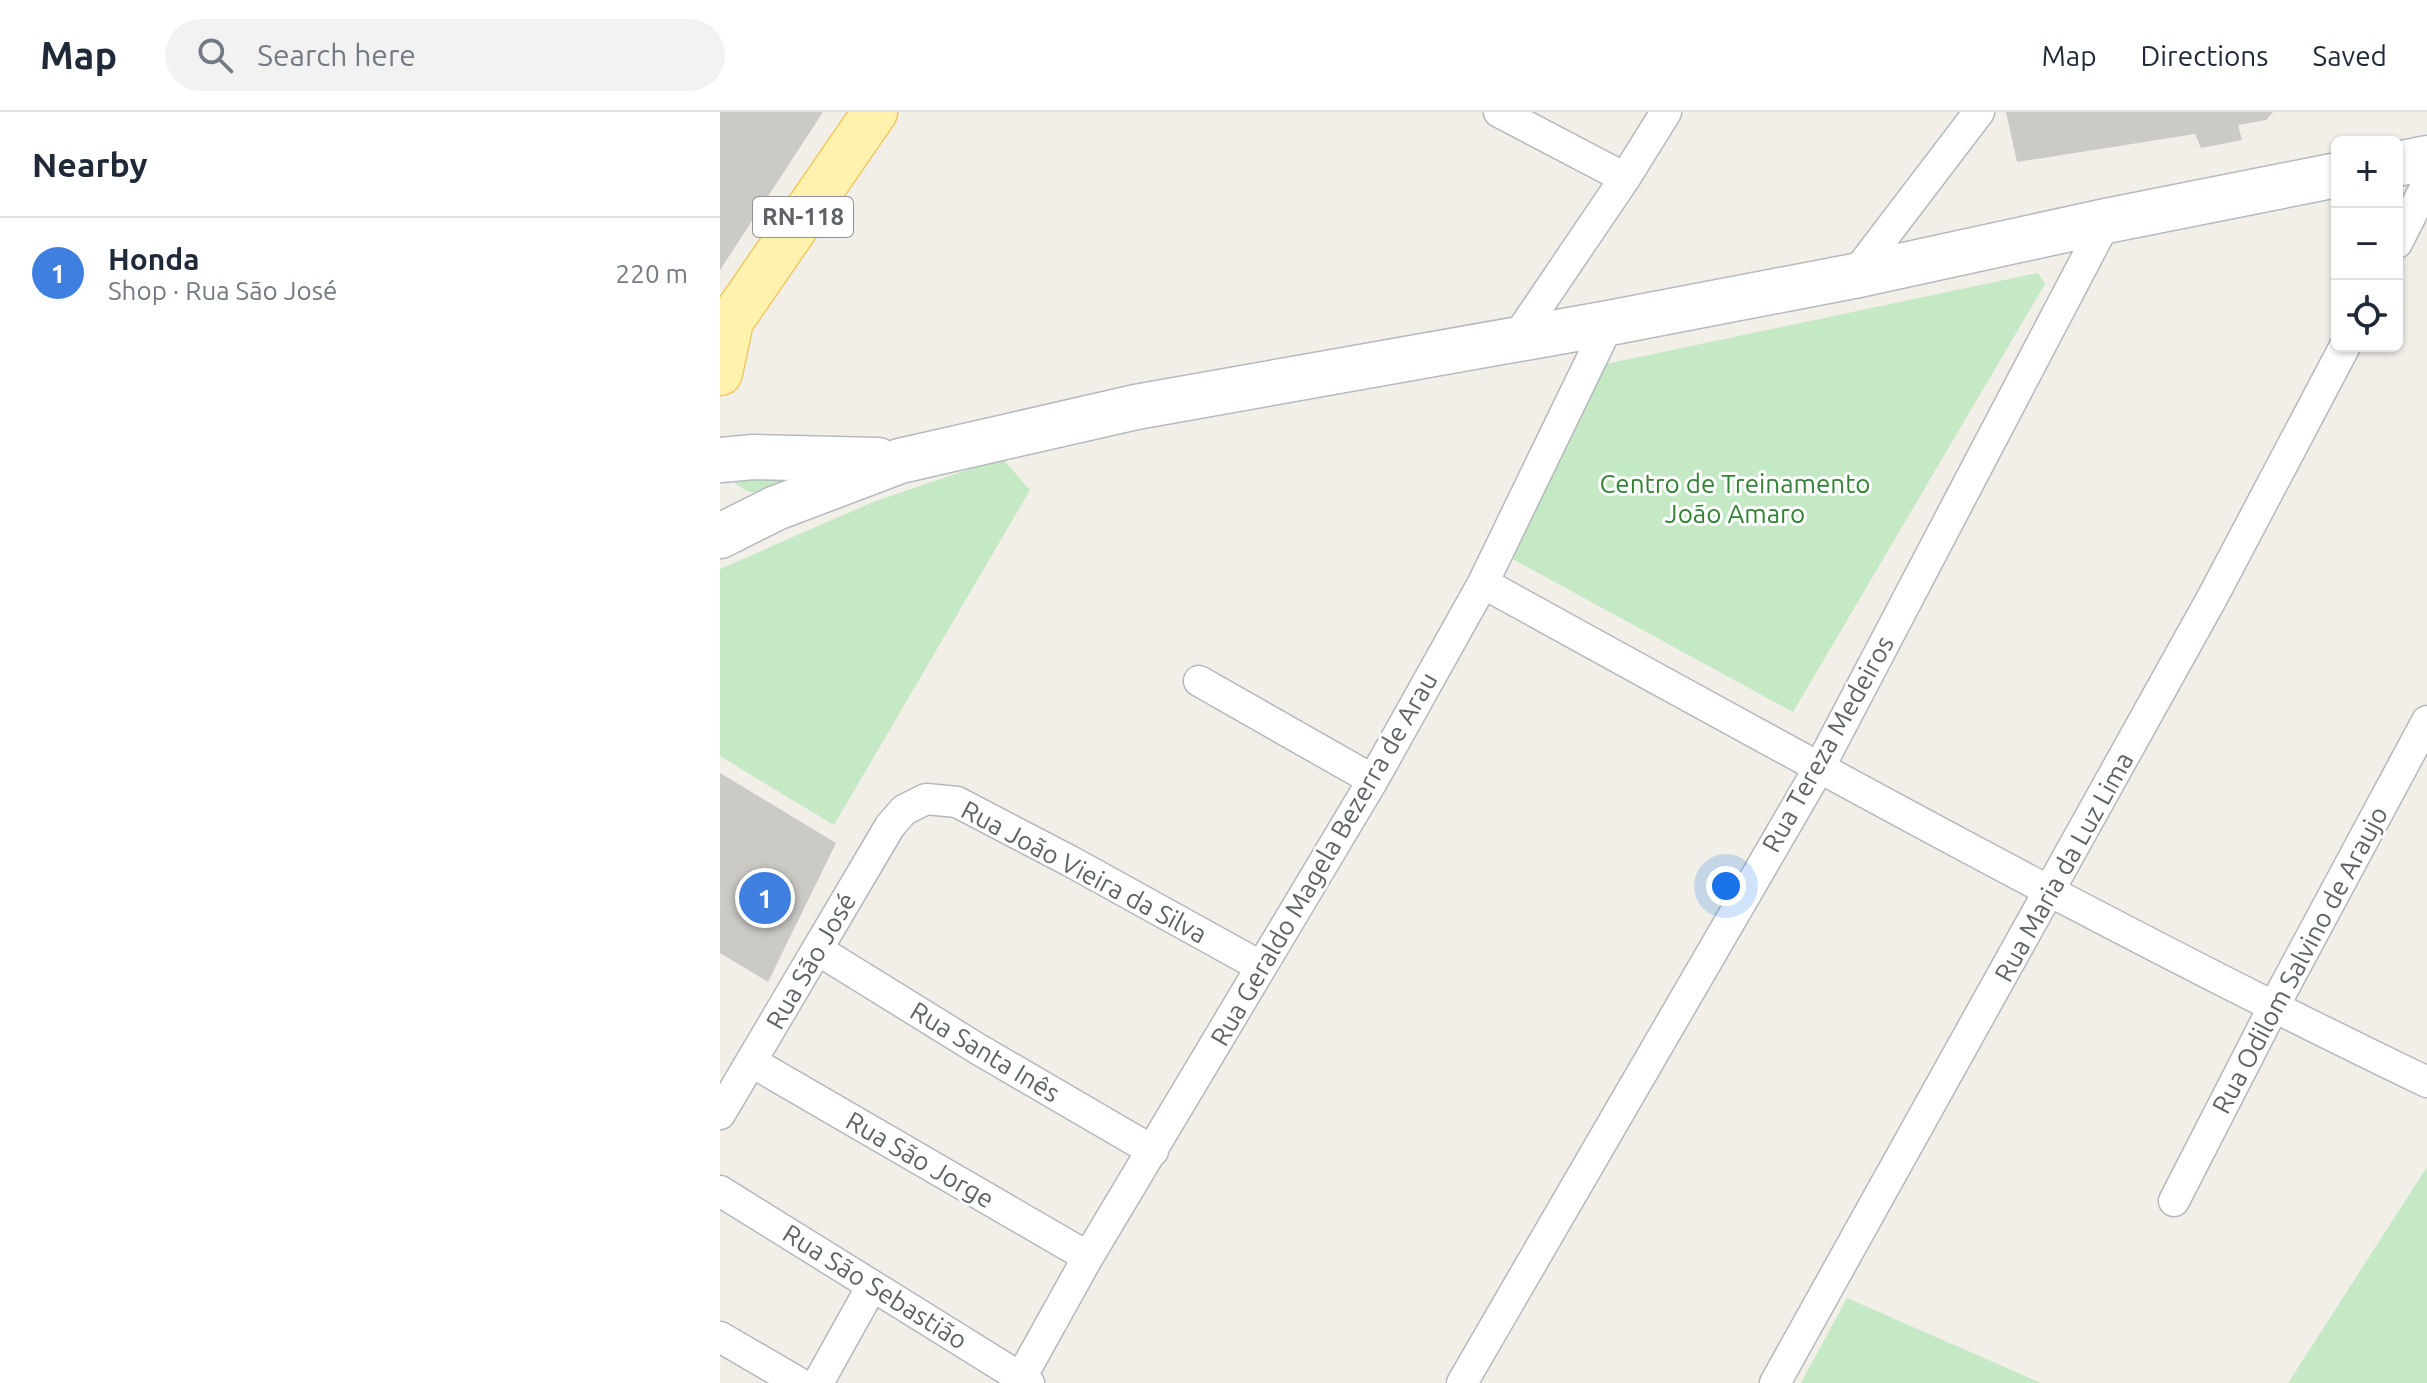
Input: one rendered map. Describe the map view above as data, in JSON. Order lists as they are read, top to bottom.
{
  "streets": {
    "main road": ["RN-118"],
    "street": [
      "Rua Tereza Medeiros",
      "Rua Geraldo Magela Bezerra de Arau",
      "Rua Maria da Luz Lima",
      "Rua João Vieira da Silva",
      "Rua Odilom Salvino de Araujo",
      "Rua São José",
      "Rua Santa Inês",
      "Rua São Jorge",
      "Rua São Sebastião"
    ]
  },
  "crossings": [
    ["Rua Geraldo Magela Bezerra de Arau", "Rua João Vieira da Silva"],
    ["Rua Geraldo Magela Bezerra de Arau", "Rua Santa Inês"],
    ["Rua Geraldo Magela Bezerra de Arau", "Rua São Jorge"],
    ["Rua Geraldo Magela Bezerra de Arau", "Rua São Sebastião"],
    ["Rua João Vieira da Silva", "Rua São José"],
    ["Rua São José", "Rua Santa Inês"],
    ["Rua São José", "Rua São Jorge"]
  ],
  "parks": ["Centro de Treinamento João Amaro"],
  "page": {
    "header": "Map",
    "search": "Search here",
    "nav": ["Map", "Directions", "Saved"],
    "heading": "Nearby",
    "map_buttons": ["+", "−"],
    "list": [
      {
        "mark": "1",
        "name": "Honda",
        "note": "Shop · Rua São José",
        "value": "220 m"
      }
    ],
    "pins": "1"
  }
}
